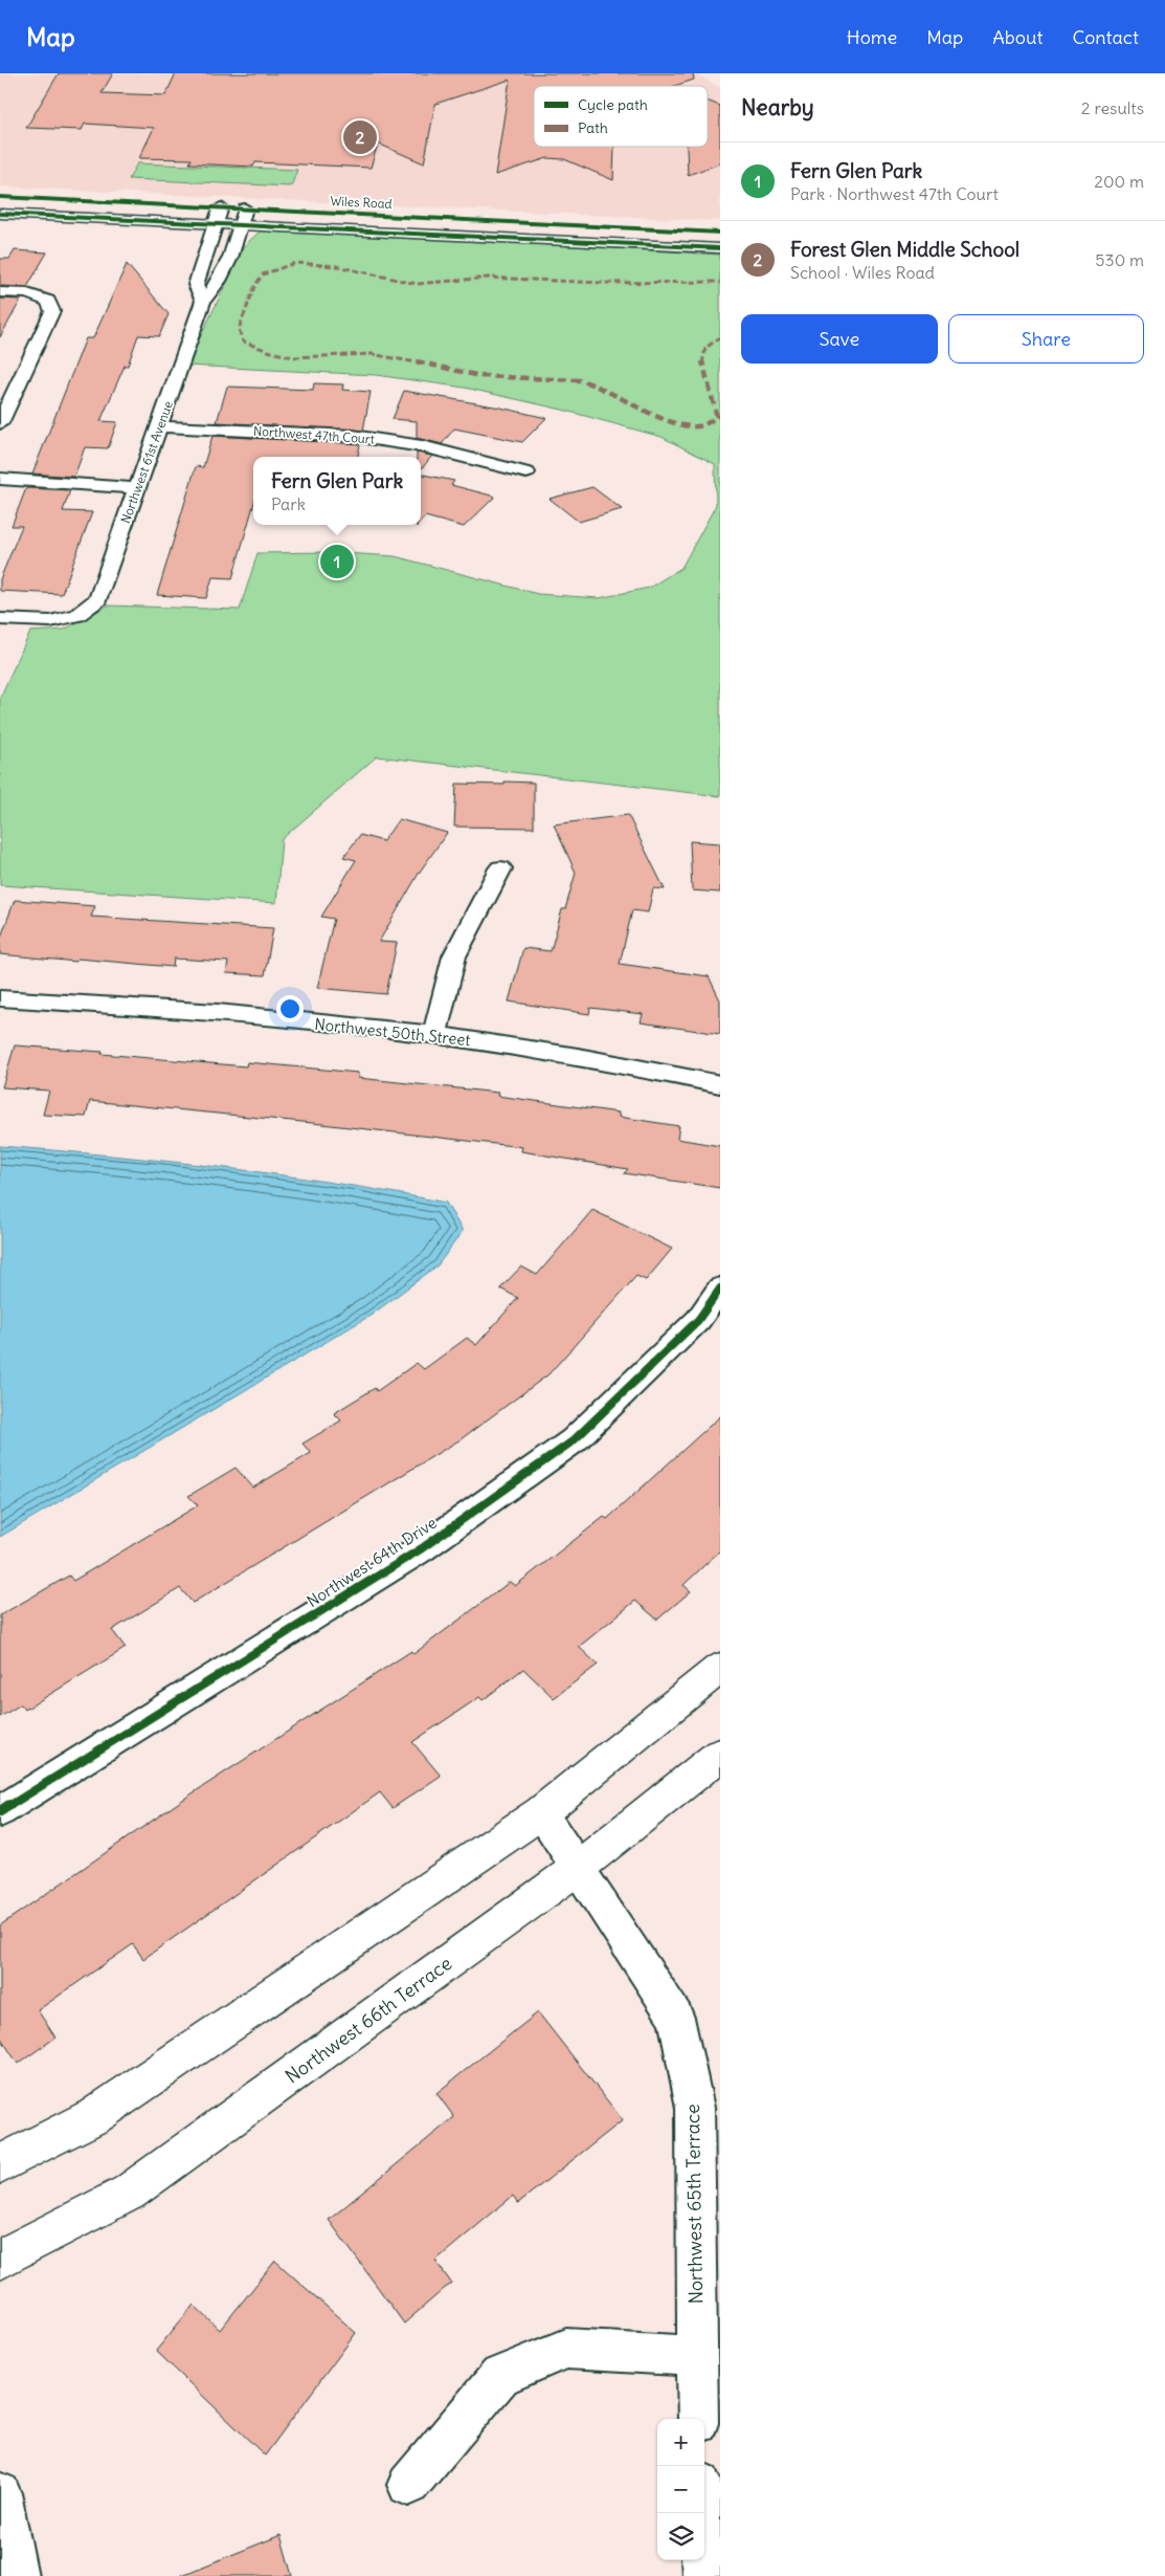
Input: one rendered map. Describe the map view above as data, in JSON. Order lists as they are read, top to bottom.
{
  "streets": {
    "main road": ["Wiles Road", "Northwest 66th Terrace"],
    "street": [
      "Northwest 47th Court",
      "Northwest 61st Avenue",
      "Northwest 50th Street",
      "Northwest 64th Drive",
      "Northwest 65th Terrace"
    ]
  },
  "crossings": [
    ["Wiles Road", "Northwest 61st Avenue"],
    ["Northwest 47th Court", "Northwest 61st Avenue"],
    ["Northwest 66th Terrace", "Northwest 65th Terrace"]
  ],
  "legend": ["Cycle path", "Path"],
  "page": {
    "header": "Map",
    "nav": [
      "Home",
      "Map",
      "About",
      "Contact"
    ],
    "heading": ["Nearby", "2 results"],
    "pins": ["2", "1"],
    "list": [
      {
        "mark": "1",
        "name": "Fern Glen Park",
        "note": "Park · Northwest 47th Court",
        "value": "200 m"
      },
      {
        "mark": "2",
        "name": "Forest Glen Middle School",
        "note": "School · Wiles Road",
        "value": "530 m"
      }
    ],
    "buttons": ["Save", "Share"],
    "popup": ["Fern Glen Park", "Park"],
    "map_buttons": ["+", "−"]
  }
}
